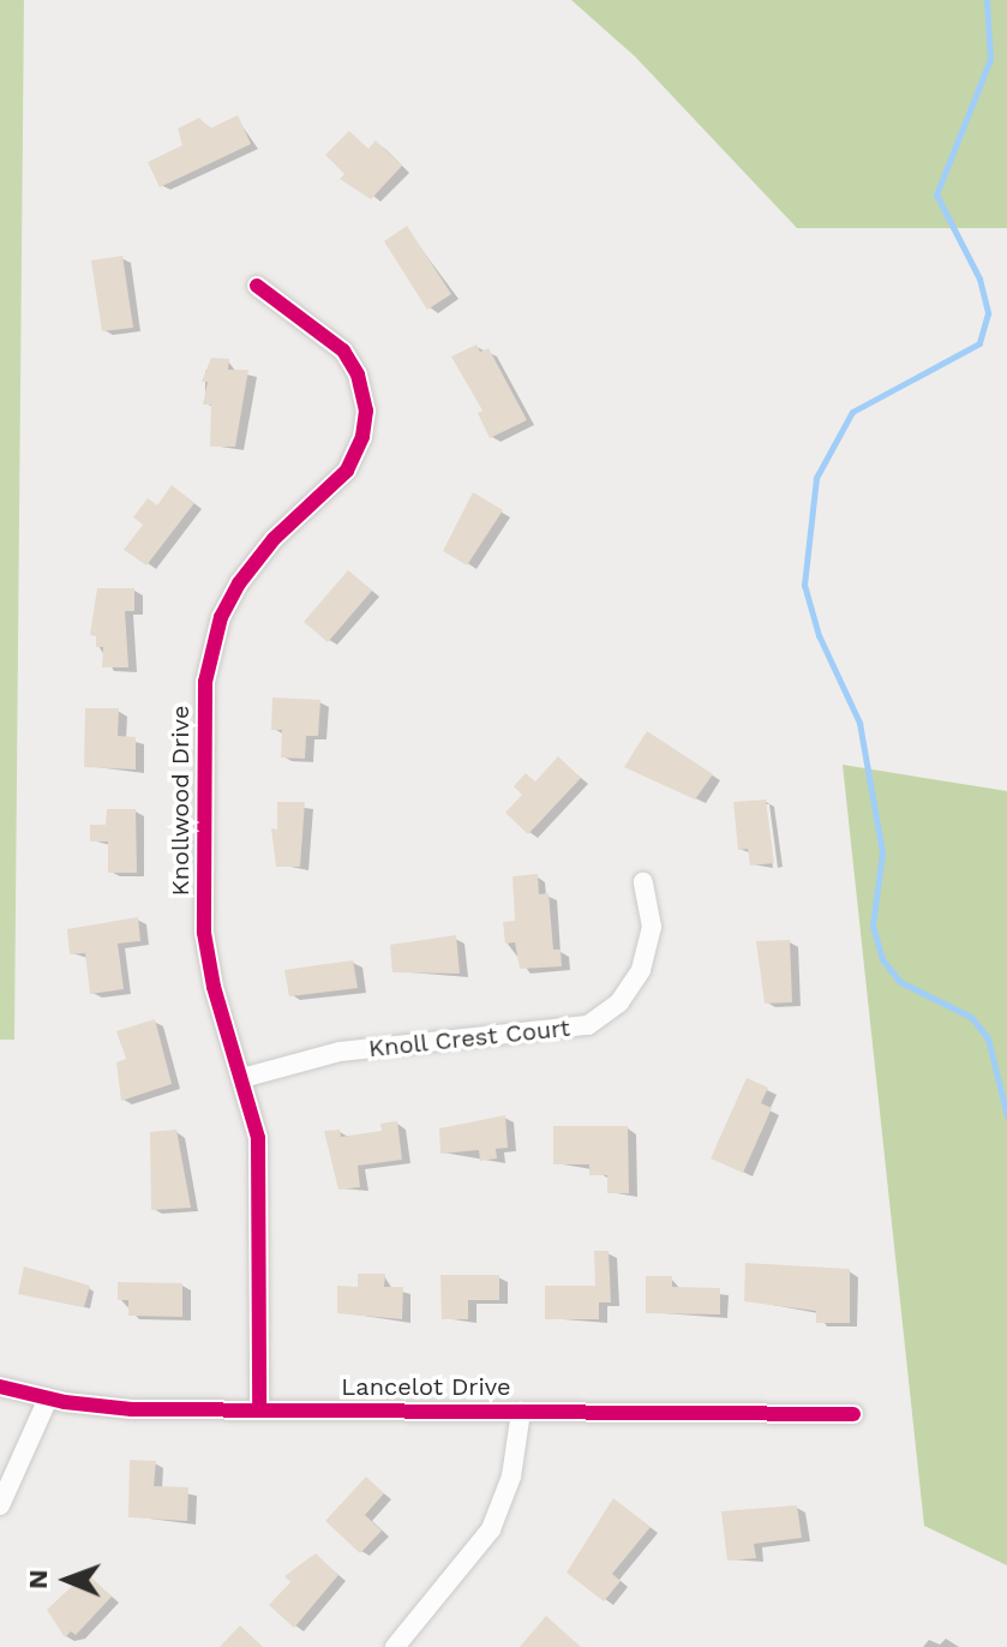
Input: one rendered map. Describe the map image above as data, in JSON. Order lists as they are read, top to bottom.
{
  "streets": {
    "street": ["Knollwood Drive", "Knoll Crest Court", "Lancelot Drive"]
  },
  "crossings": [
    ["Knollwood Drive", "Knoll Crest Court"],
    ["Knollwood Drive", "Lancelot Drive"]
  ],
  "north": "left"
}
